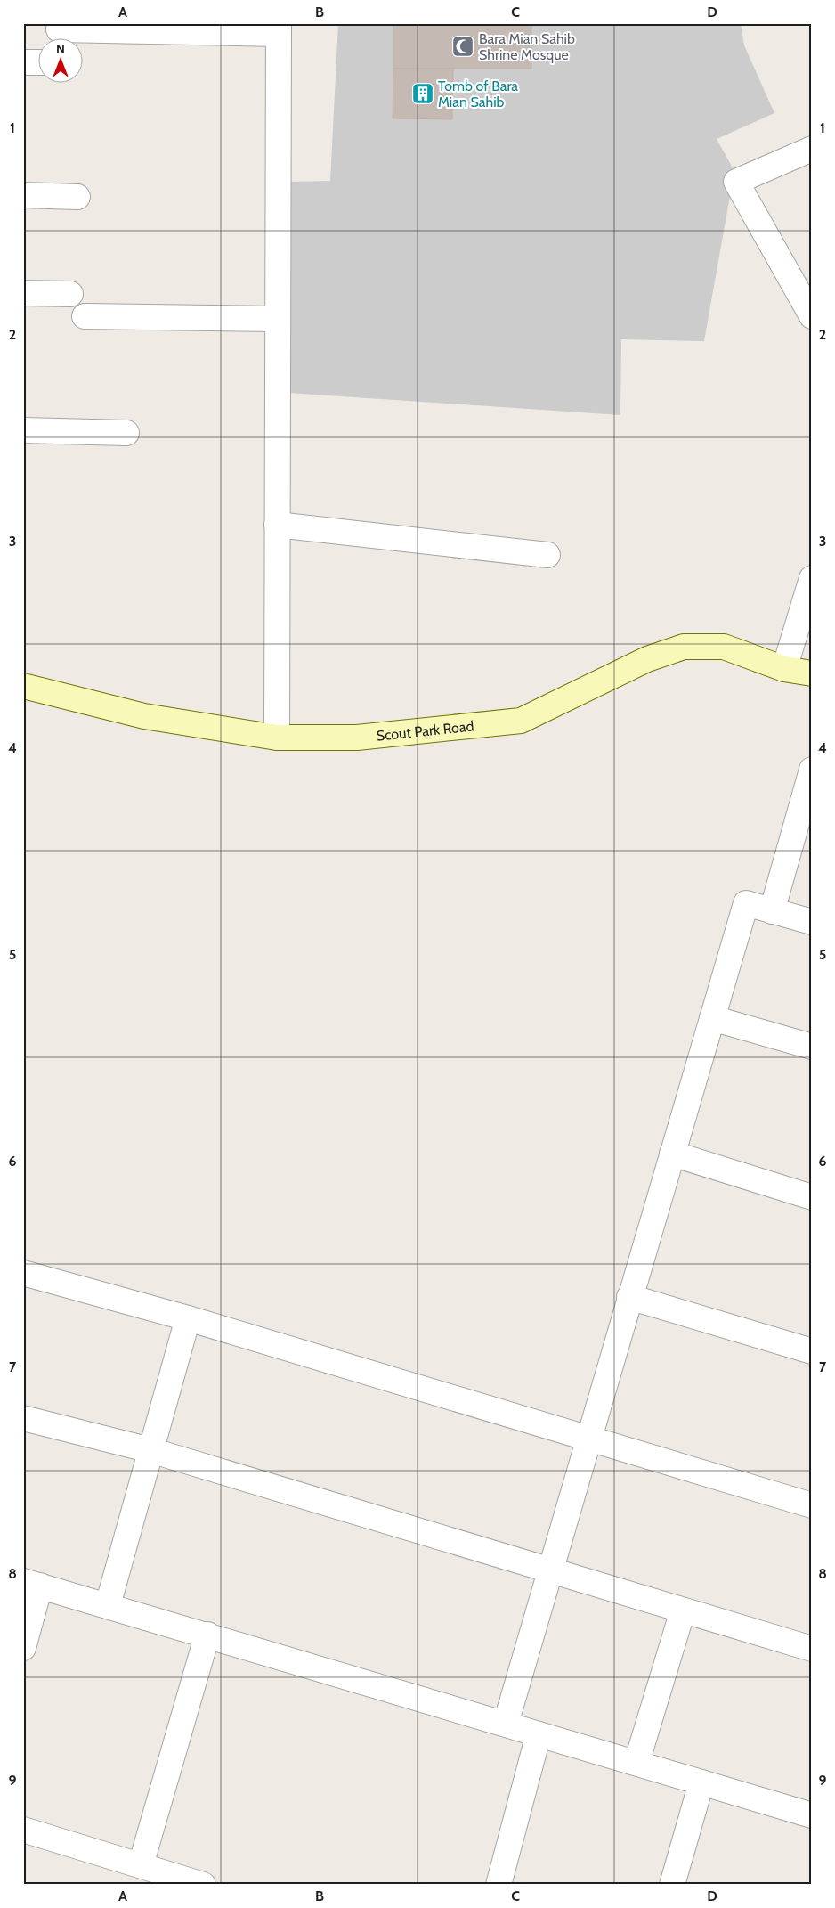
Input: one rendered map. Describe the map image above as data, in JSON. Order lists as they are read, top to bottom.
{
  "streets": {
    "main road": ["Scout Park Road"]
  },
  "places": {
    "mosque": ["Bara Mian Sahib Shrine Mosque"],
    "building": ["Tomb of Bara Mian Sahib"]
  },
  "north": "top",
  "grid": {
    "columns": [
      "A",
      "B",
      "C",
      "D"
    ],
    "rows": [
      "1",
      "2",
      "3",
      "4",
      "5",
      "6",
      "7",
      "8",
      "9"
    ]
  }
}
